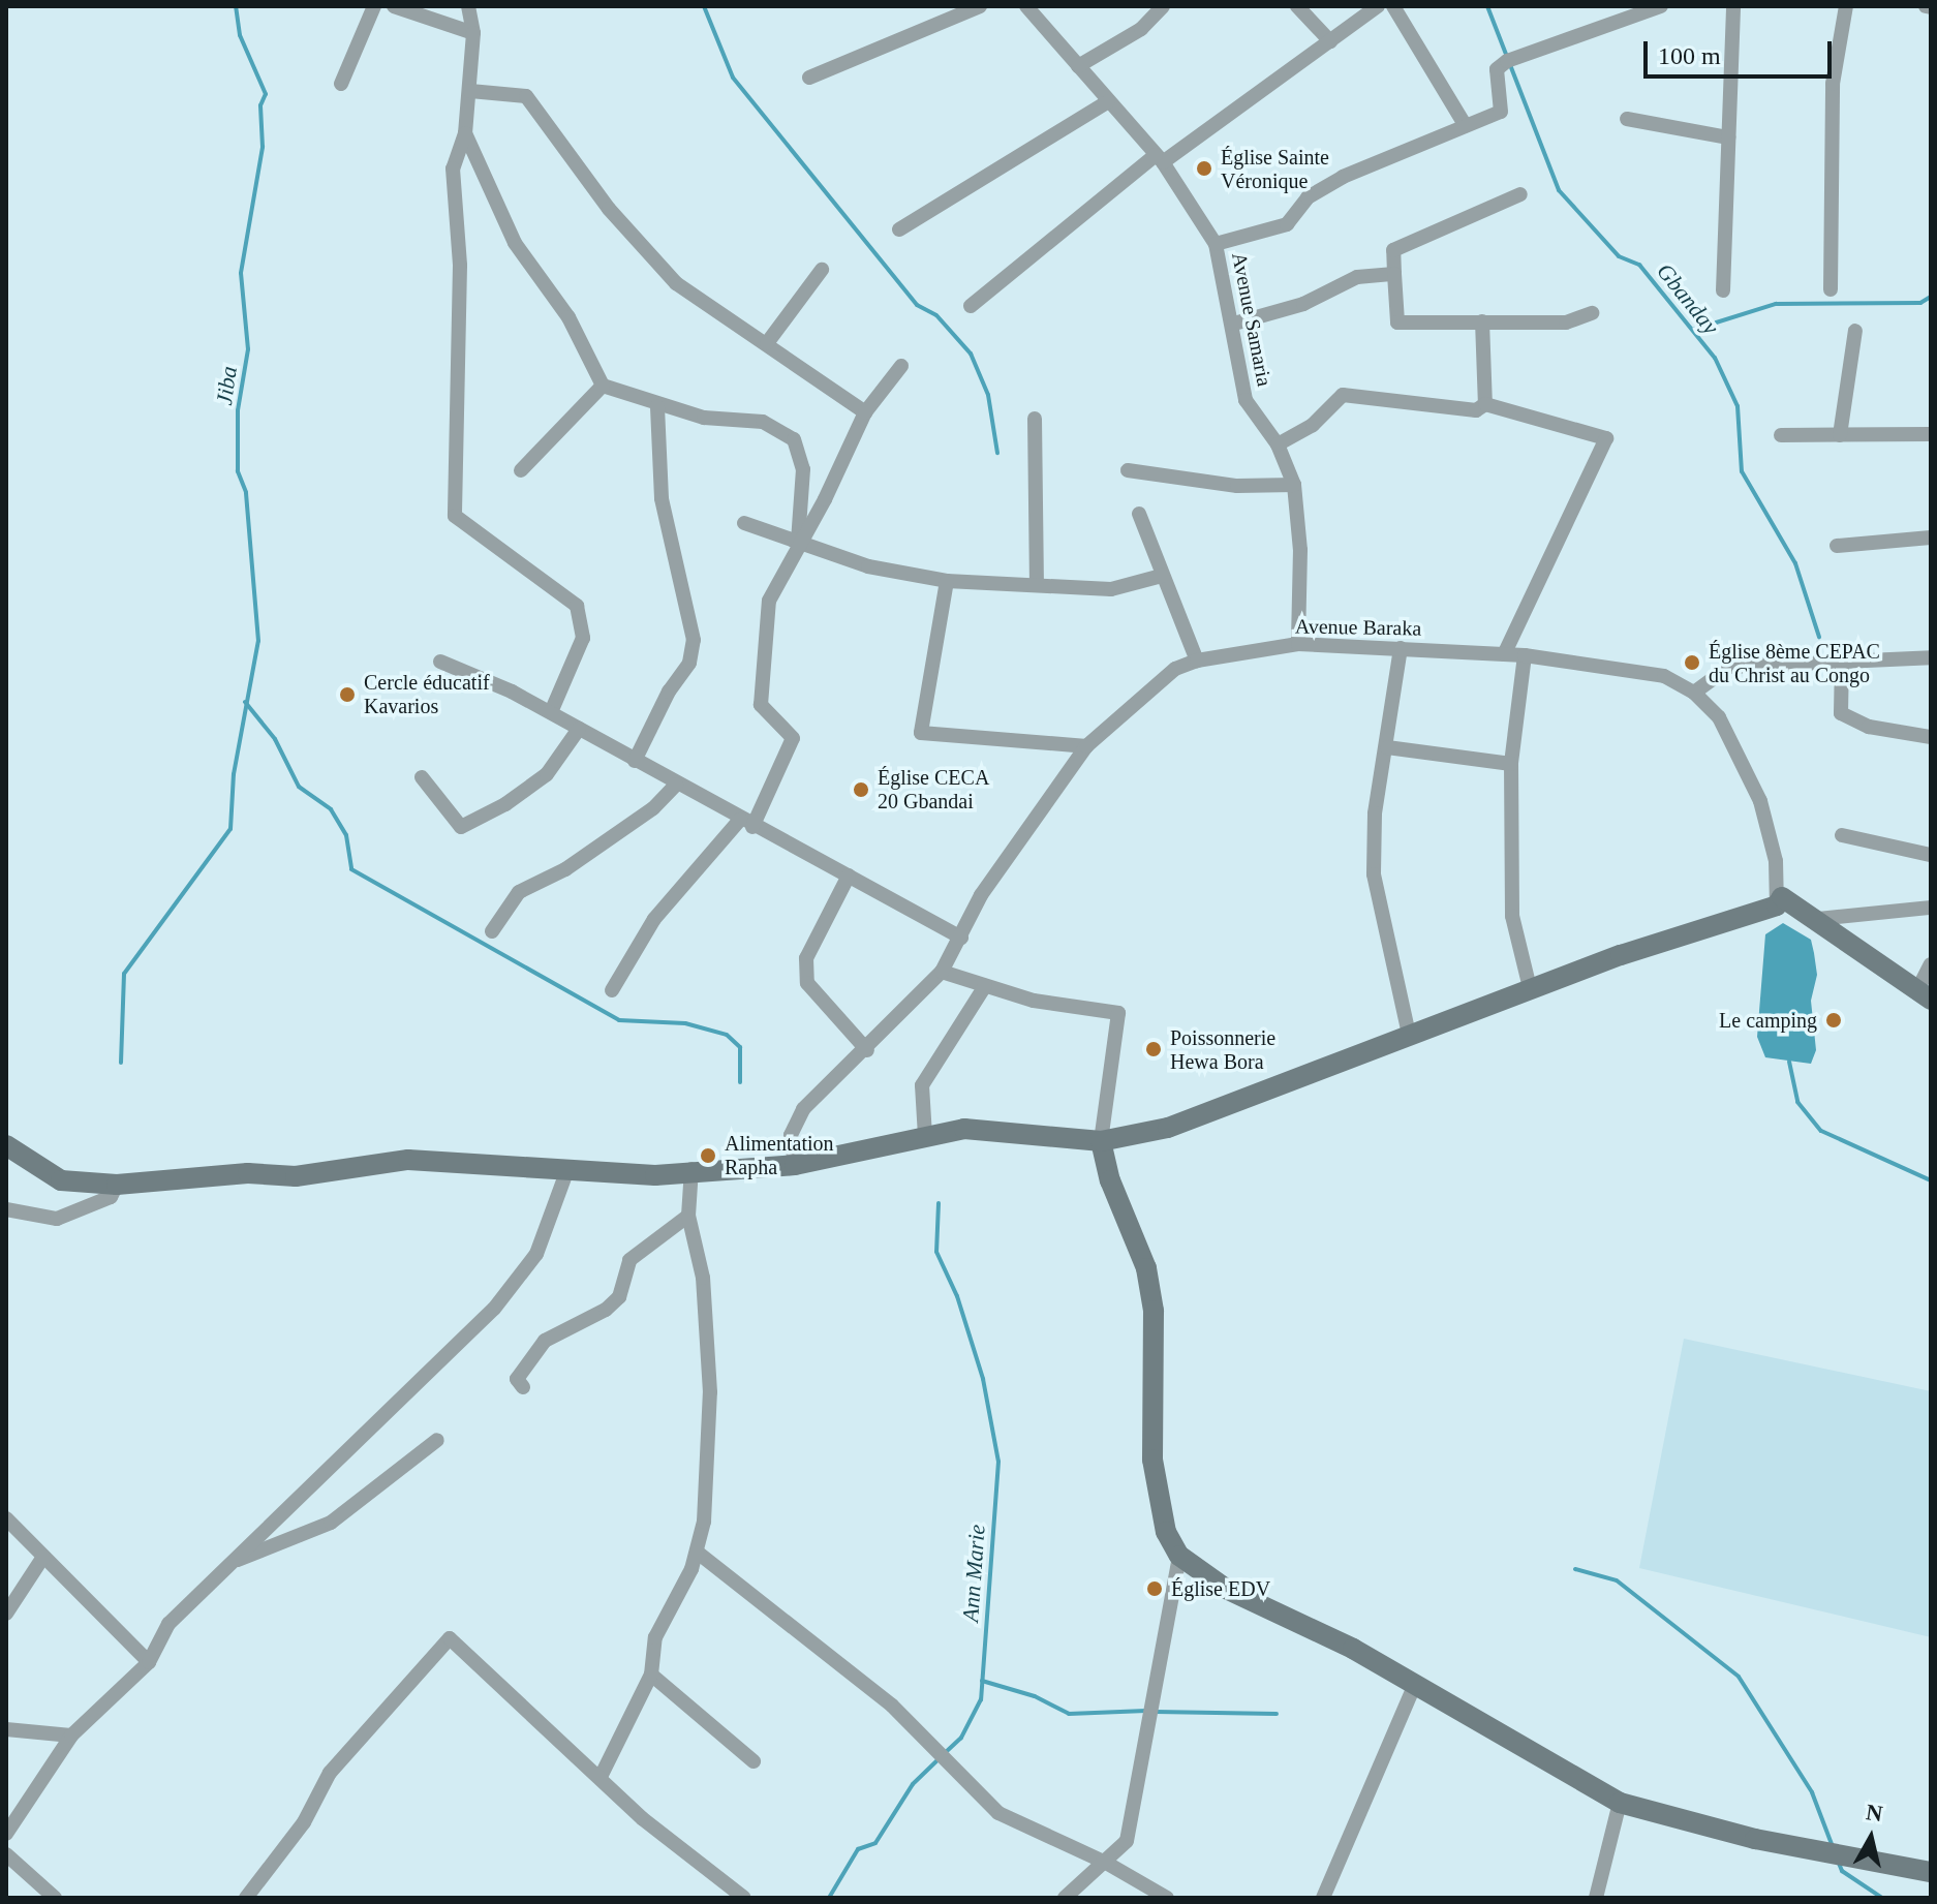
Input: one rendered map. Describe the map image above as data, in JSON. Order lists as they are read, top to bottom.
{
  "streets": {
    "street": ["Avenue Samaria", "Avenue Baraka"]
  },
  "crossings": [
    ["Avenue Samaria", "Avenue Baraka"]
  ],
  "water": ["Gbanday", "Jiba", "Ann Marie"],
  "places": [
    "Église Sainte Véronique",
    "Église 8ème CEPAC du Christ au Congo",
    "Cercle éducatif Kavarios",
    "Église CECA 20 Gbandai",
    "Le camping",
    "Poissonnerie Hewa Bora",
    "Alimentation Rapha",
    "Église EDV"
  ],
  "scale_bar": "100 m",
  "north": "top"
}
